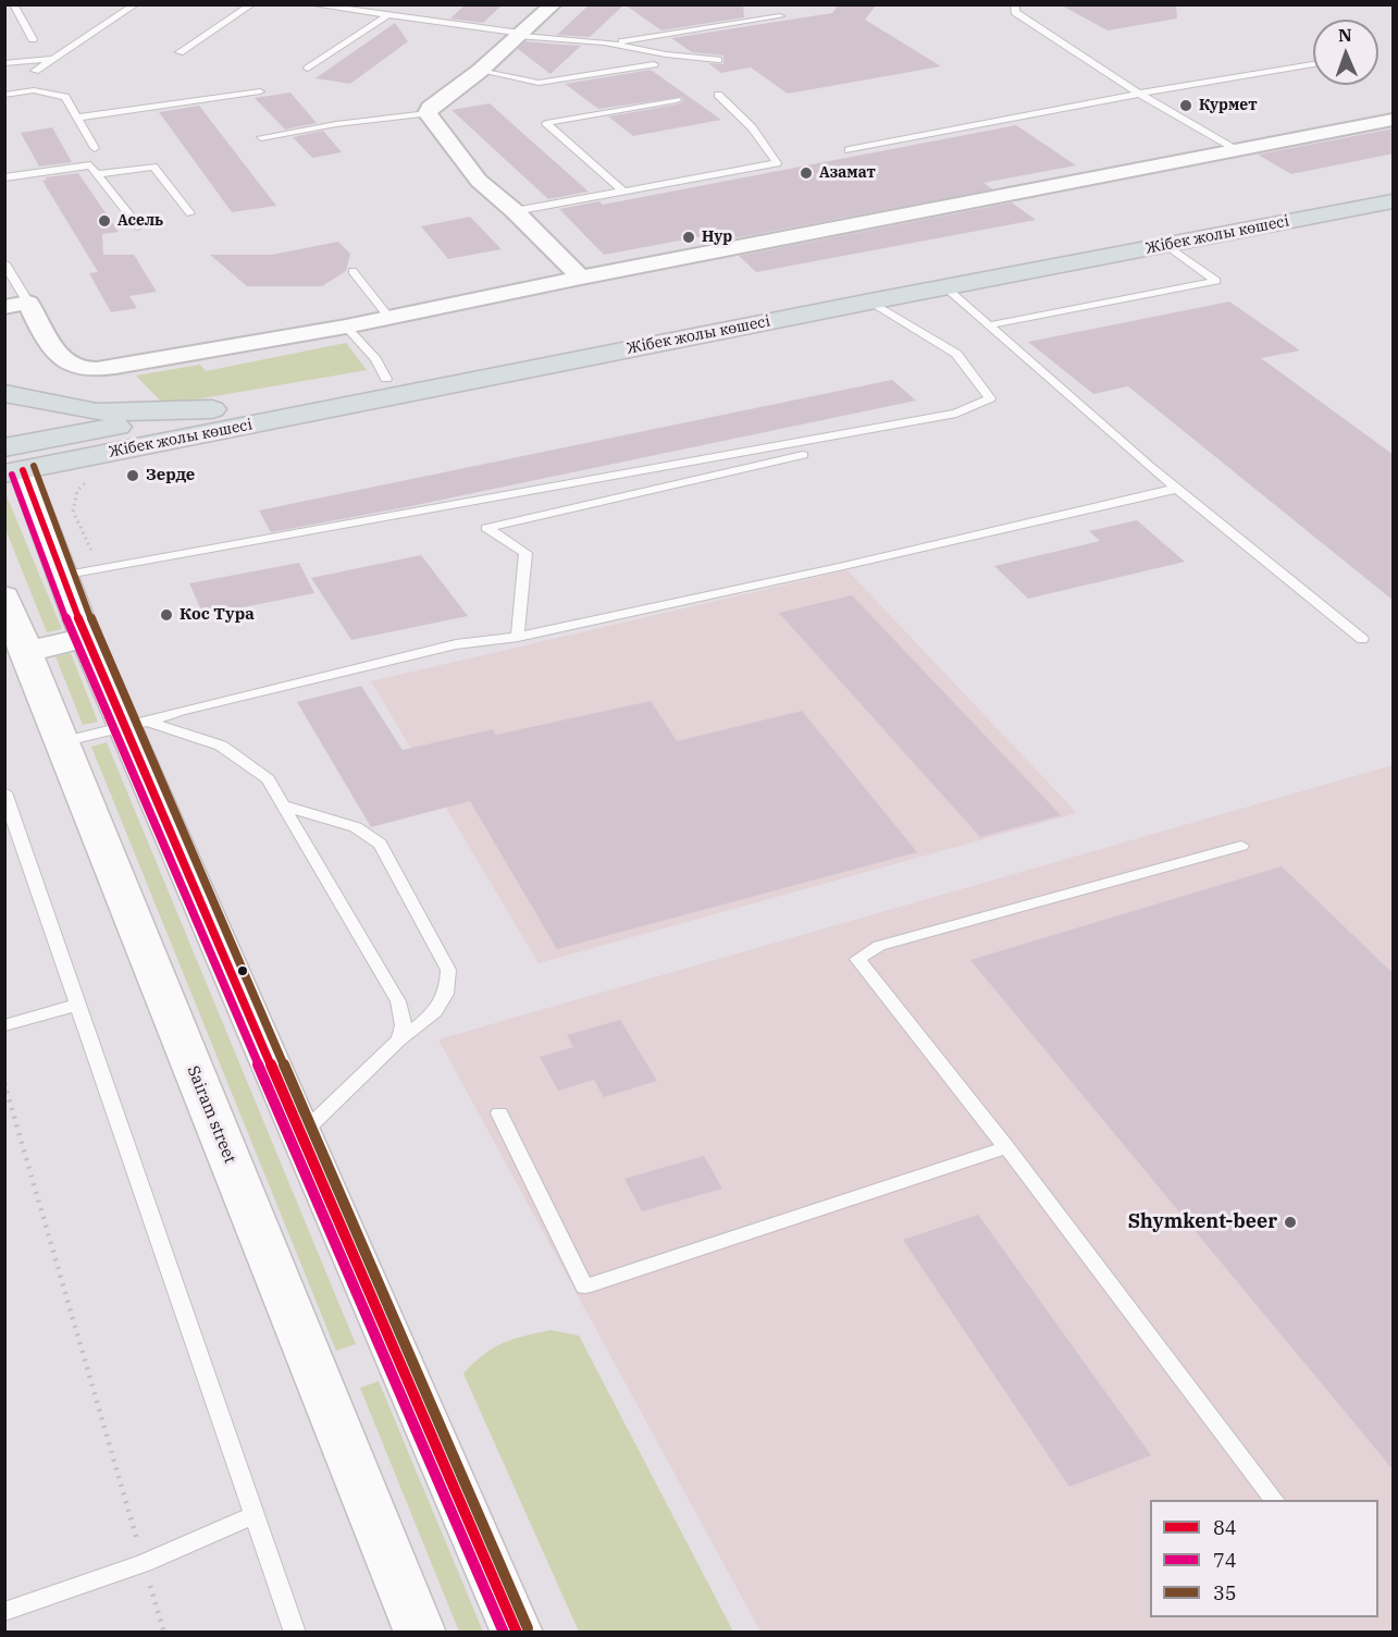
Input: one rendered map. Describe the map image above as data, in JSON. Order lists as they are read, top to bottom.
{
  "streets": {
    "main road": ["Жібек жолы көшесі", "Sairam street"]
  },
  "places": [
    "Курмет",
    "Азамат",
    "Асель",
    "Нур",
    "Зерде",
    "Кос Тура",
    "Shymkent-beer"
  ],
  "lines": ["transit line 35", "transit line 84", "transit line 74"],
  "legend": ["84", "74", "35"],
  "north": "top"
}
